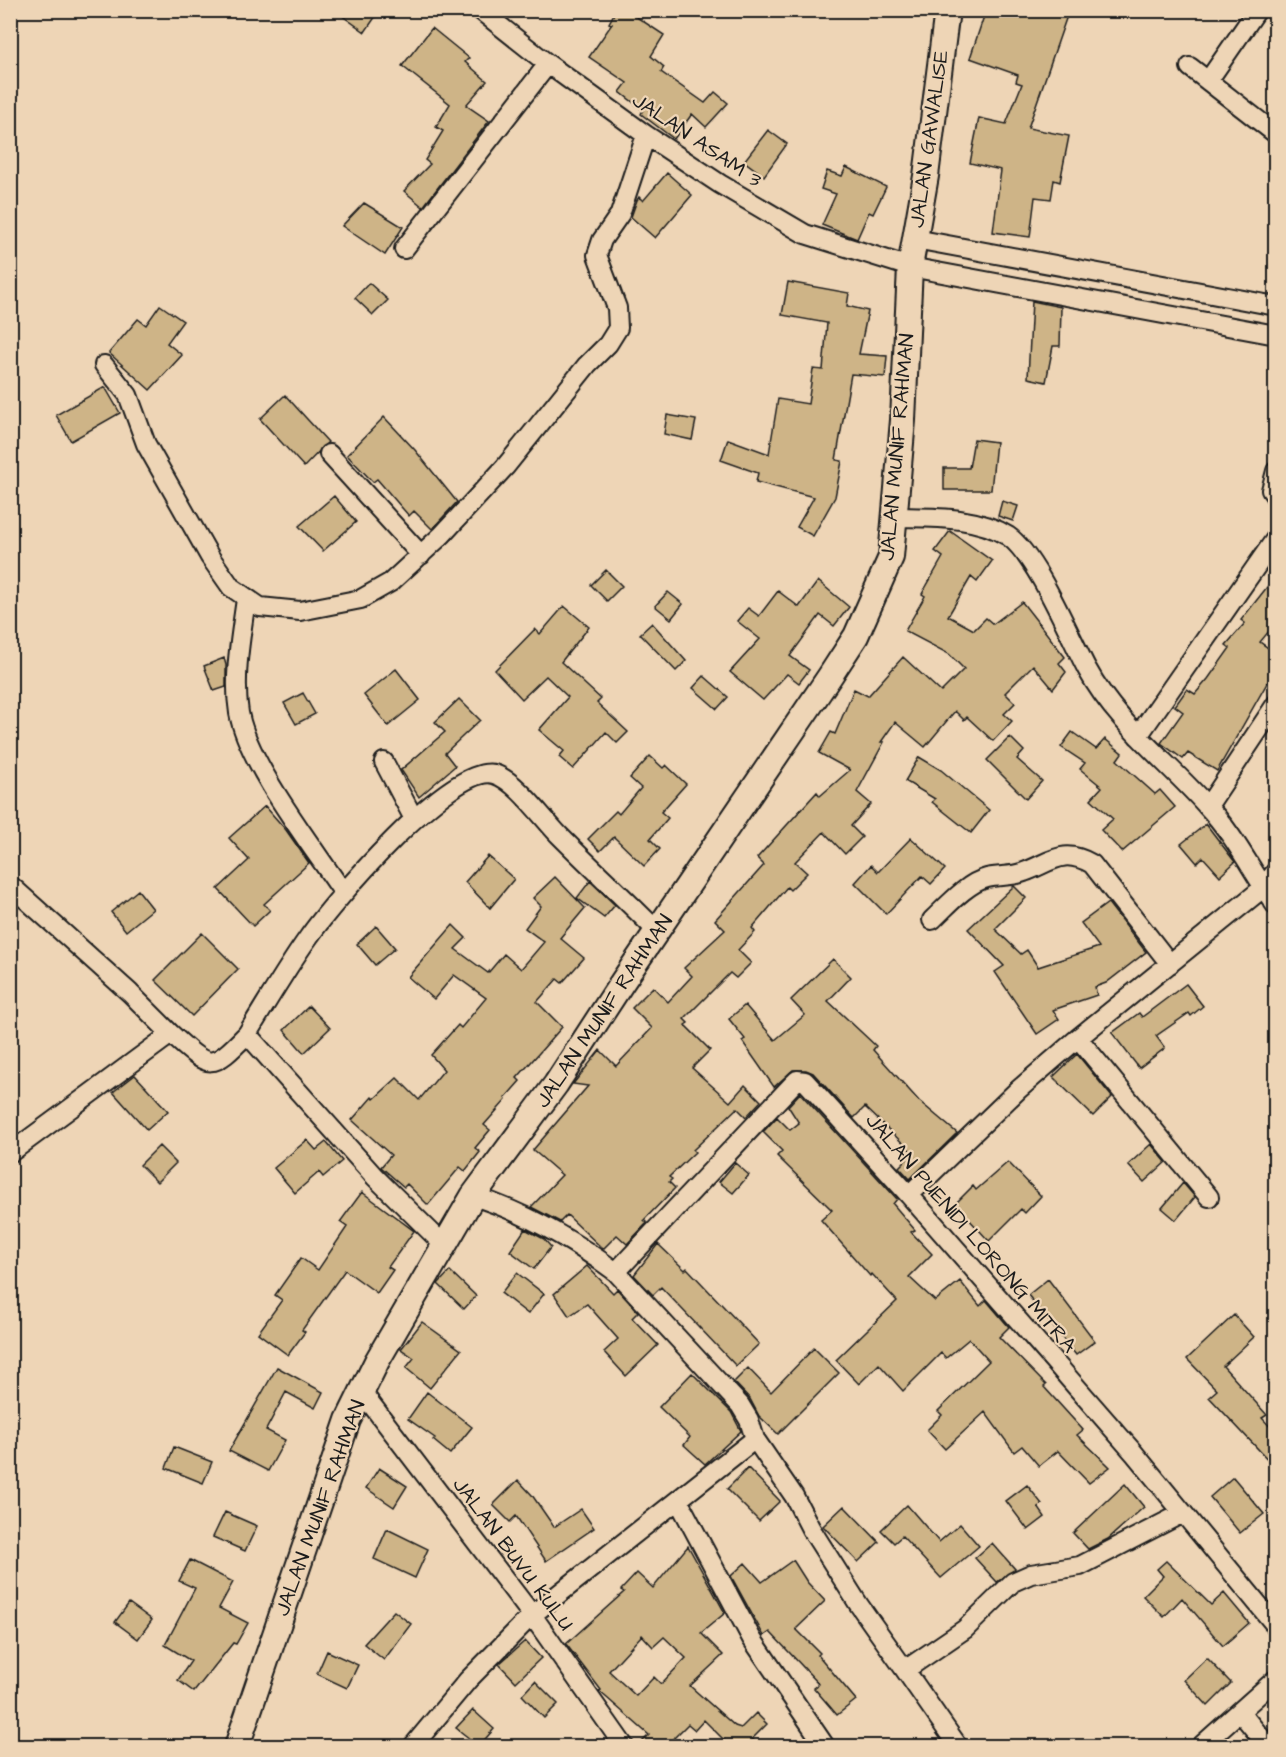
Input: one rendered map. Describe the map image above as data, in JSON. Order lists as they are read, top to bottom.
{
  "streets": {
    "street": [
      "JALAN GAWALISE",
      "JALAN ASAM 3",
      "JALAN MUNIF RAHMAN",
      "JALAN PUENIDI LORONG MITRA",
      "JALAN BUVU KULU"
    ]
  },
  "crossings": [
    ["JALAN GAWALISE", "JALAN ASAM 3"],
    ["JALAN GAWALISE", "JALAN MUNIF RAHMAN"],
    ["JALAN ASAM 3", "JALAN MUNIF RAHMAN"],
    ["JALAN MUNIF RAHMAN", "JALAN BUVU KULU"]
  ]
}
